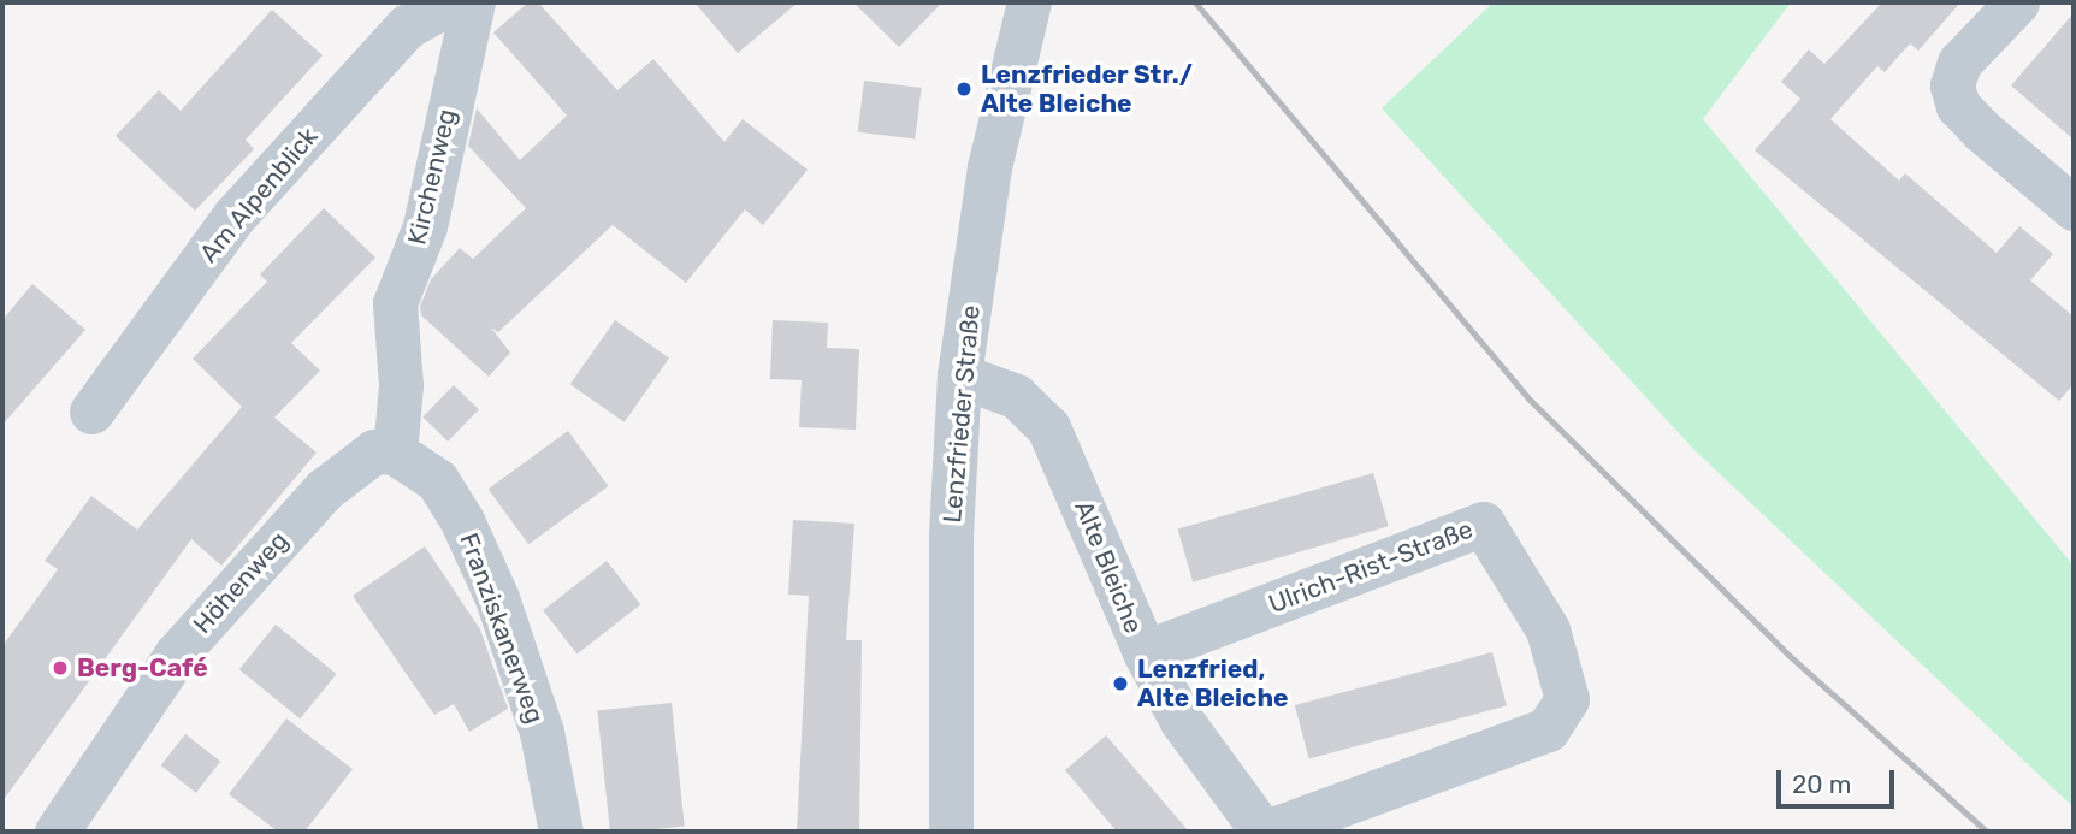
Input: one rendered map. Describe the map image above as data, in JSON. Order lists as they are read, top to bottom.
{
  "streets": {
    "street": [
      "Kirchenweg",
      "Am Alpenblick",
      "Lenzfrieder Straße",
      "Alte Bleiche",
      "Ulrich-Rist-Straße",
      "Höhenweg",
      "Franziskanerweg"
    ]
  },
  "crossings": [
    ["Kirchenweg", "Höhenweg"],
    ["Kirchenweg", "Franziskanerweg"],
    ["Lenzfrieder Straße", "Alte Bleiche"],
    ["Alte Bleiche", "Ulrich-Rist-Straße"],
    ["Höhenweg", "Franziskanerweg"]
  ],
  "places": ["Lenzfrieder Str./ Alte Bleiche", "Berg-Café", "Lenzfried, Alte Bleiche"],
  "scale_bar": "20 m"
}
